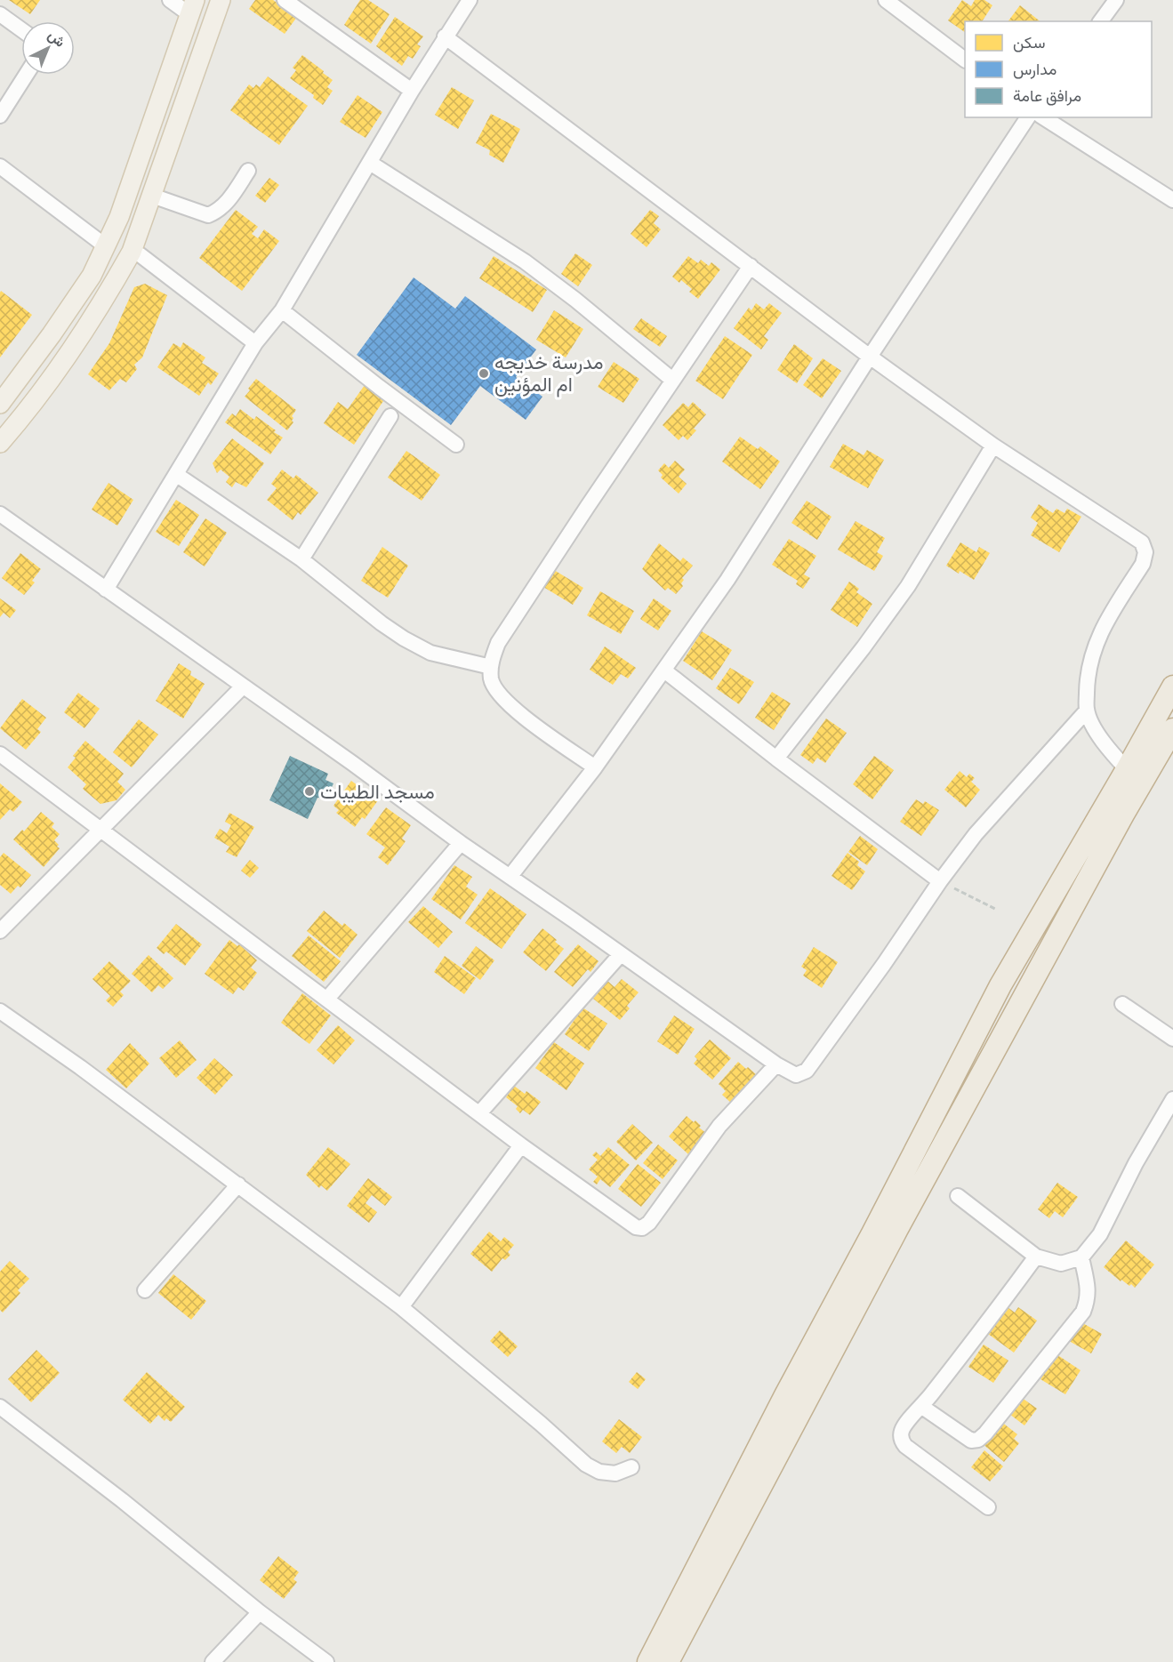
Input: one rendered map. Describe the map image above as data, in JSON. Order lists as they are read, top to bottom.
{
  "places": ["مدرسة خديجه ام المؤنين", "مسجد الطيبات"],
  "legend": ["سكن", "مدارس", "مرافق عامة"],
  "north": "top right"
}
